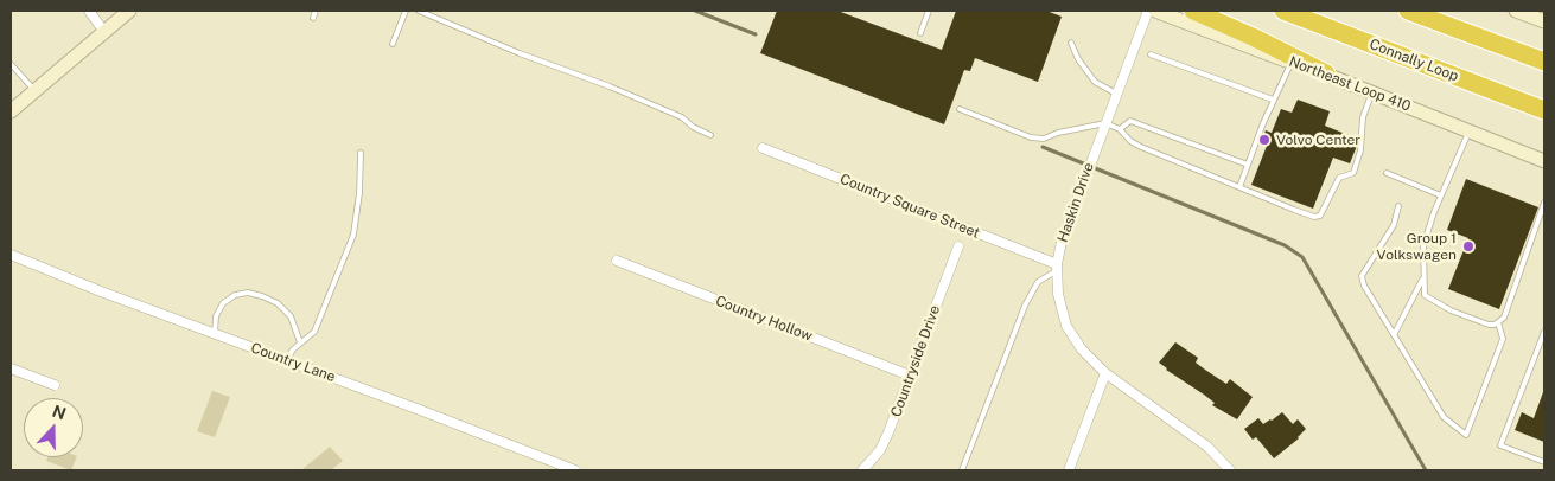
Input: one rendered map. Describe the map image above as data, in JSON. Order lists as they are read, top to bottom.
{
  "streets": {
    "highway": ["Connally Loop"],
    "main road": ["Northeast Loop 410"],
    "street": [
      "Haskin Drive",
      "Country Square Street",
      "Country Hollow",
      "Countryside Drive",
      "Country Lane"
    ]
  },
  "crossings": [
    ["Haskin Drive", "Country Square Street"],
    ["Country Hollow", "Countryside Drive"]
  ],
  "places": ["Volvo Center", "Group 1 Volkswagen"],
  "north": "top"
}
